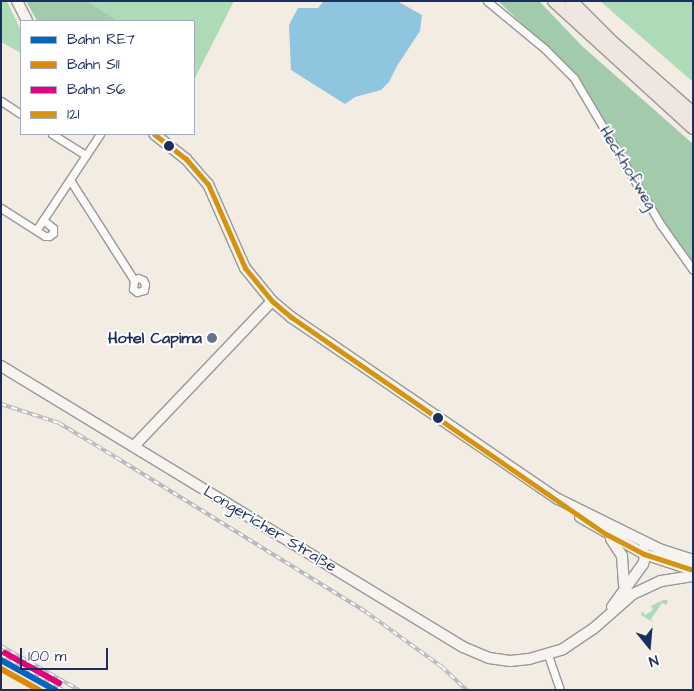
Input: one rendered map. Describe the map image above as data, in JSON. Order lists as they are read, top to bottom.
{
  "streets": {
    "street": ["Heckhofweg", "Longericher Straße"]
  },
  "places": ["Hotel Capima"],
  "lines": [
    "transit line 121",
    "rail line S6",
    "rail line RE7",
    "rail line S11"
  ],
  "legend": [
    "Bahn RE7",
    "Bahn S11",
    "Bahn S6",
    "121"
  ],
  "scale_bar": "100 m",
  "north": "bottom"
}
